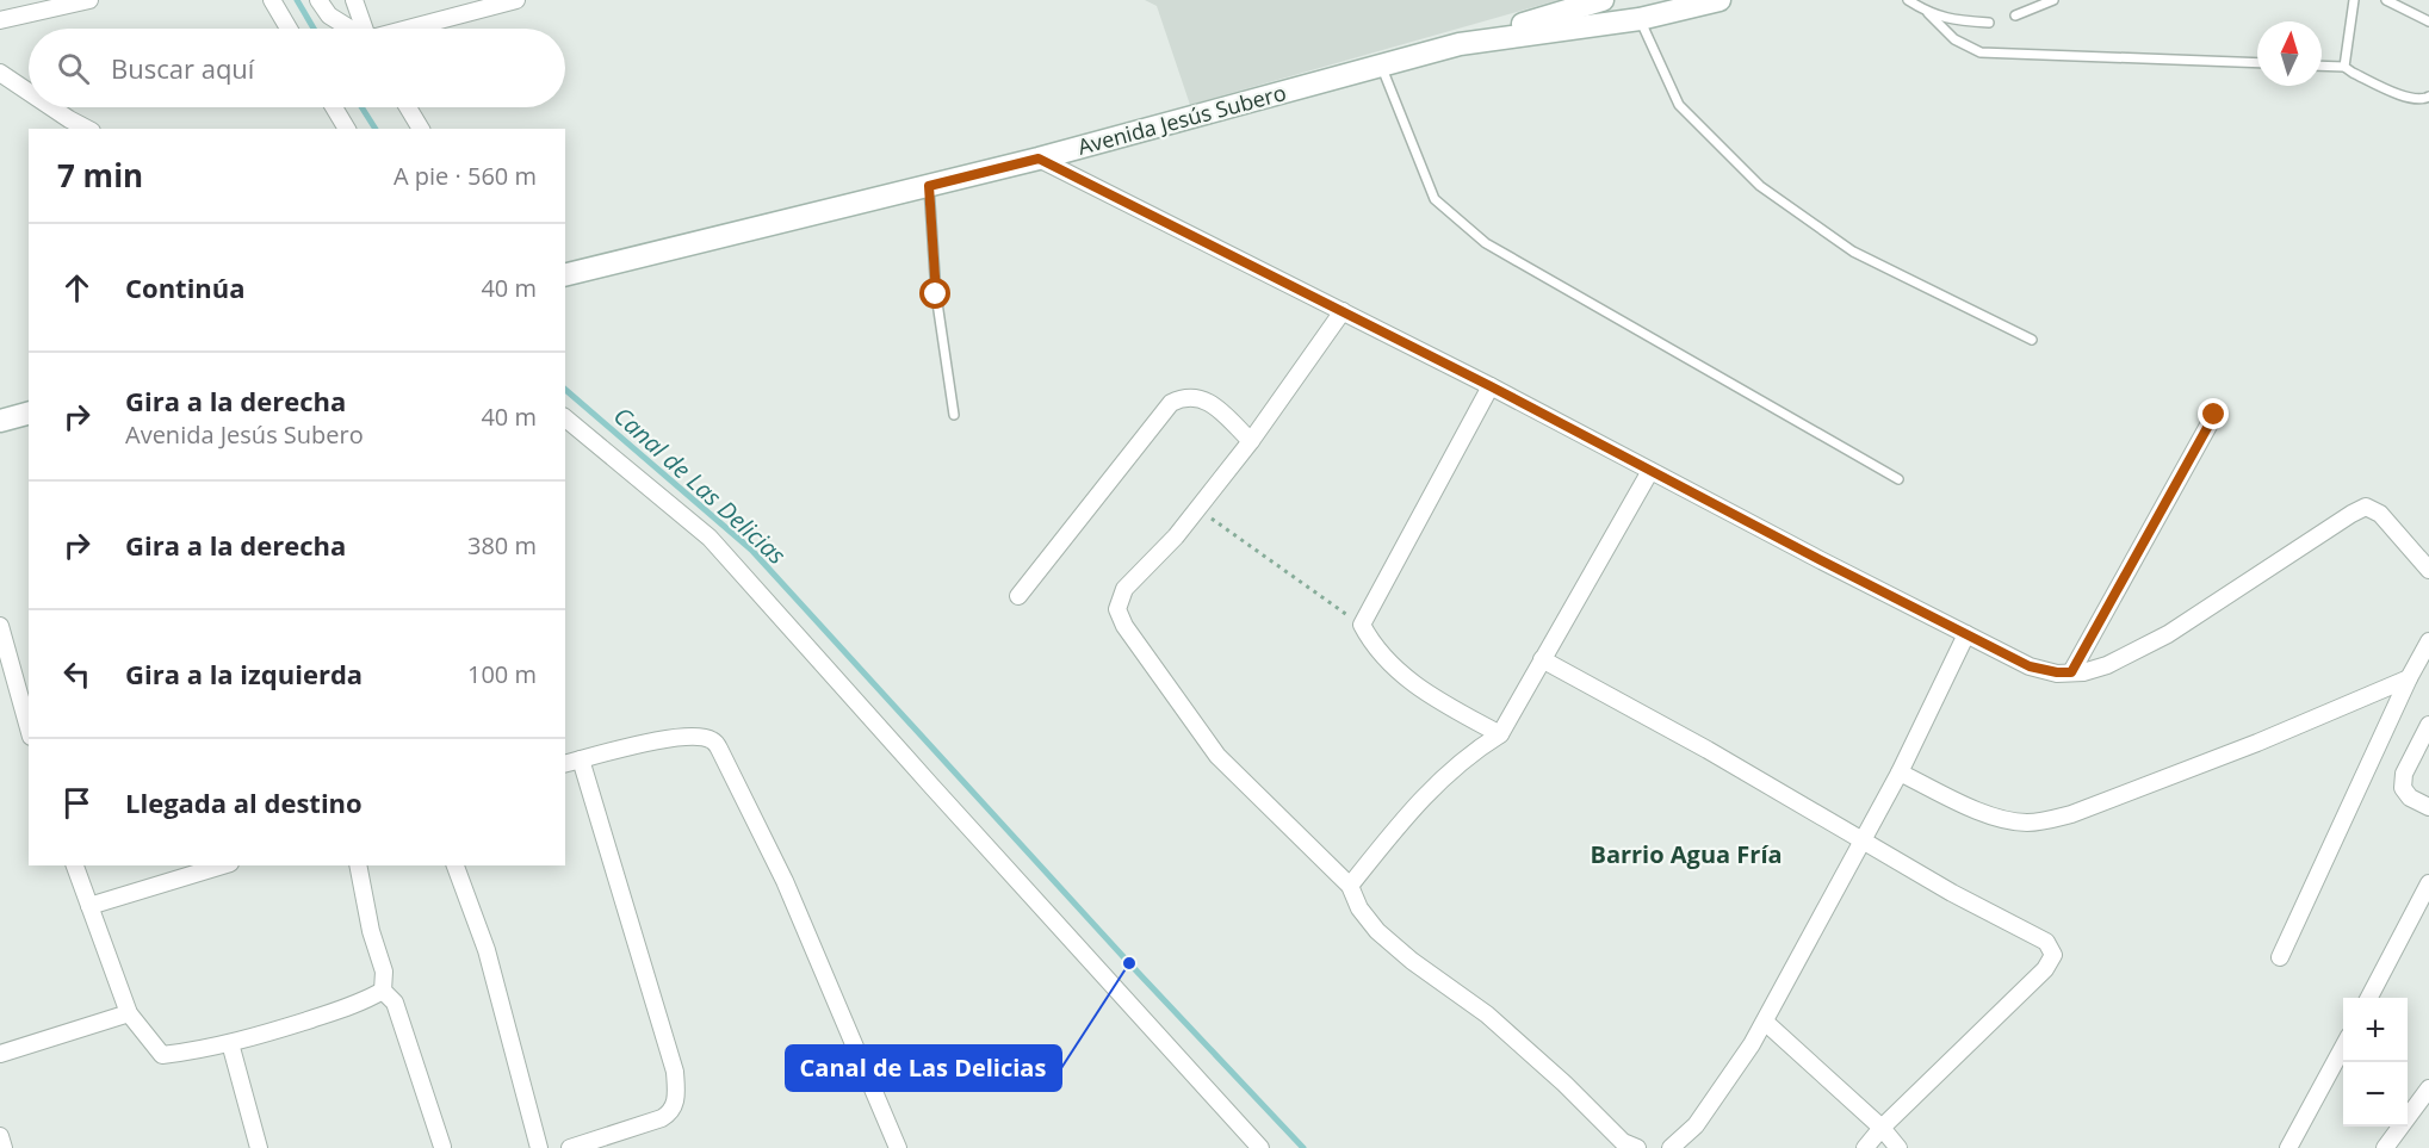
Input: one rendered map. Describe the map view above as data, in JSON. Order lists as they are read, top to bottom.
{
  "streets": {
    "main road": ["Avenida Jesús Subero"]
  },
  "districts": ["Barrio Agua Fría"],
  "water": ["Canal de Las Delicias"],
  "places": ["Canal de Las Delicias"],
  "north": "top",
  "page": {
    "search": "Buscar aquí",
    "heading": ["7 min", "A pie · 560 m"],
    "list": [
      ["Continúa", "40 m"],
      ["Gira a la derecha", "Avenida Jesús Subero", "40 m"],
      ["Gira a la derecha", "380 m"],
      ["Gira a la izquierda", "100 m"],
      "Llegada al destino"
    ],
    "map_buttons": ["+", "−"]
  }
}
